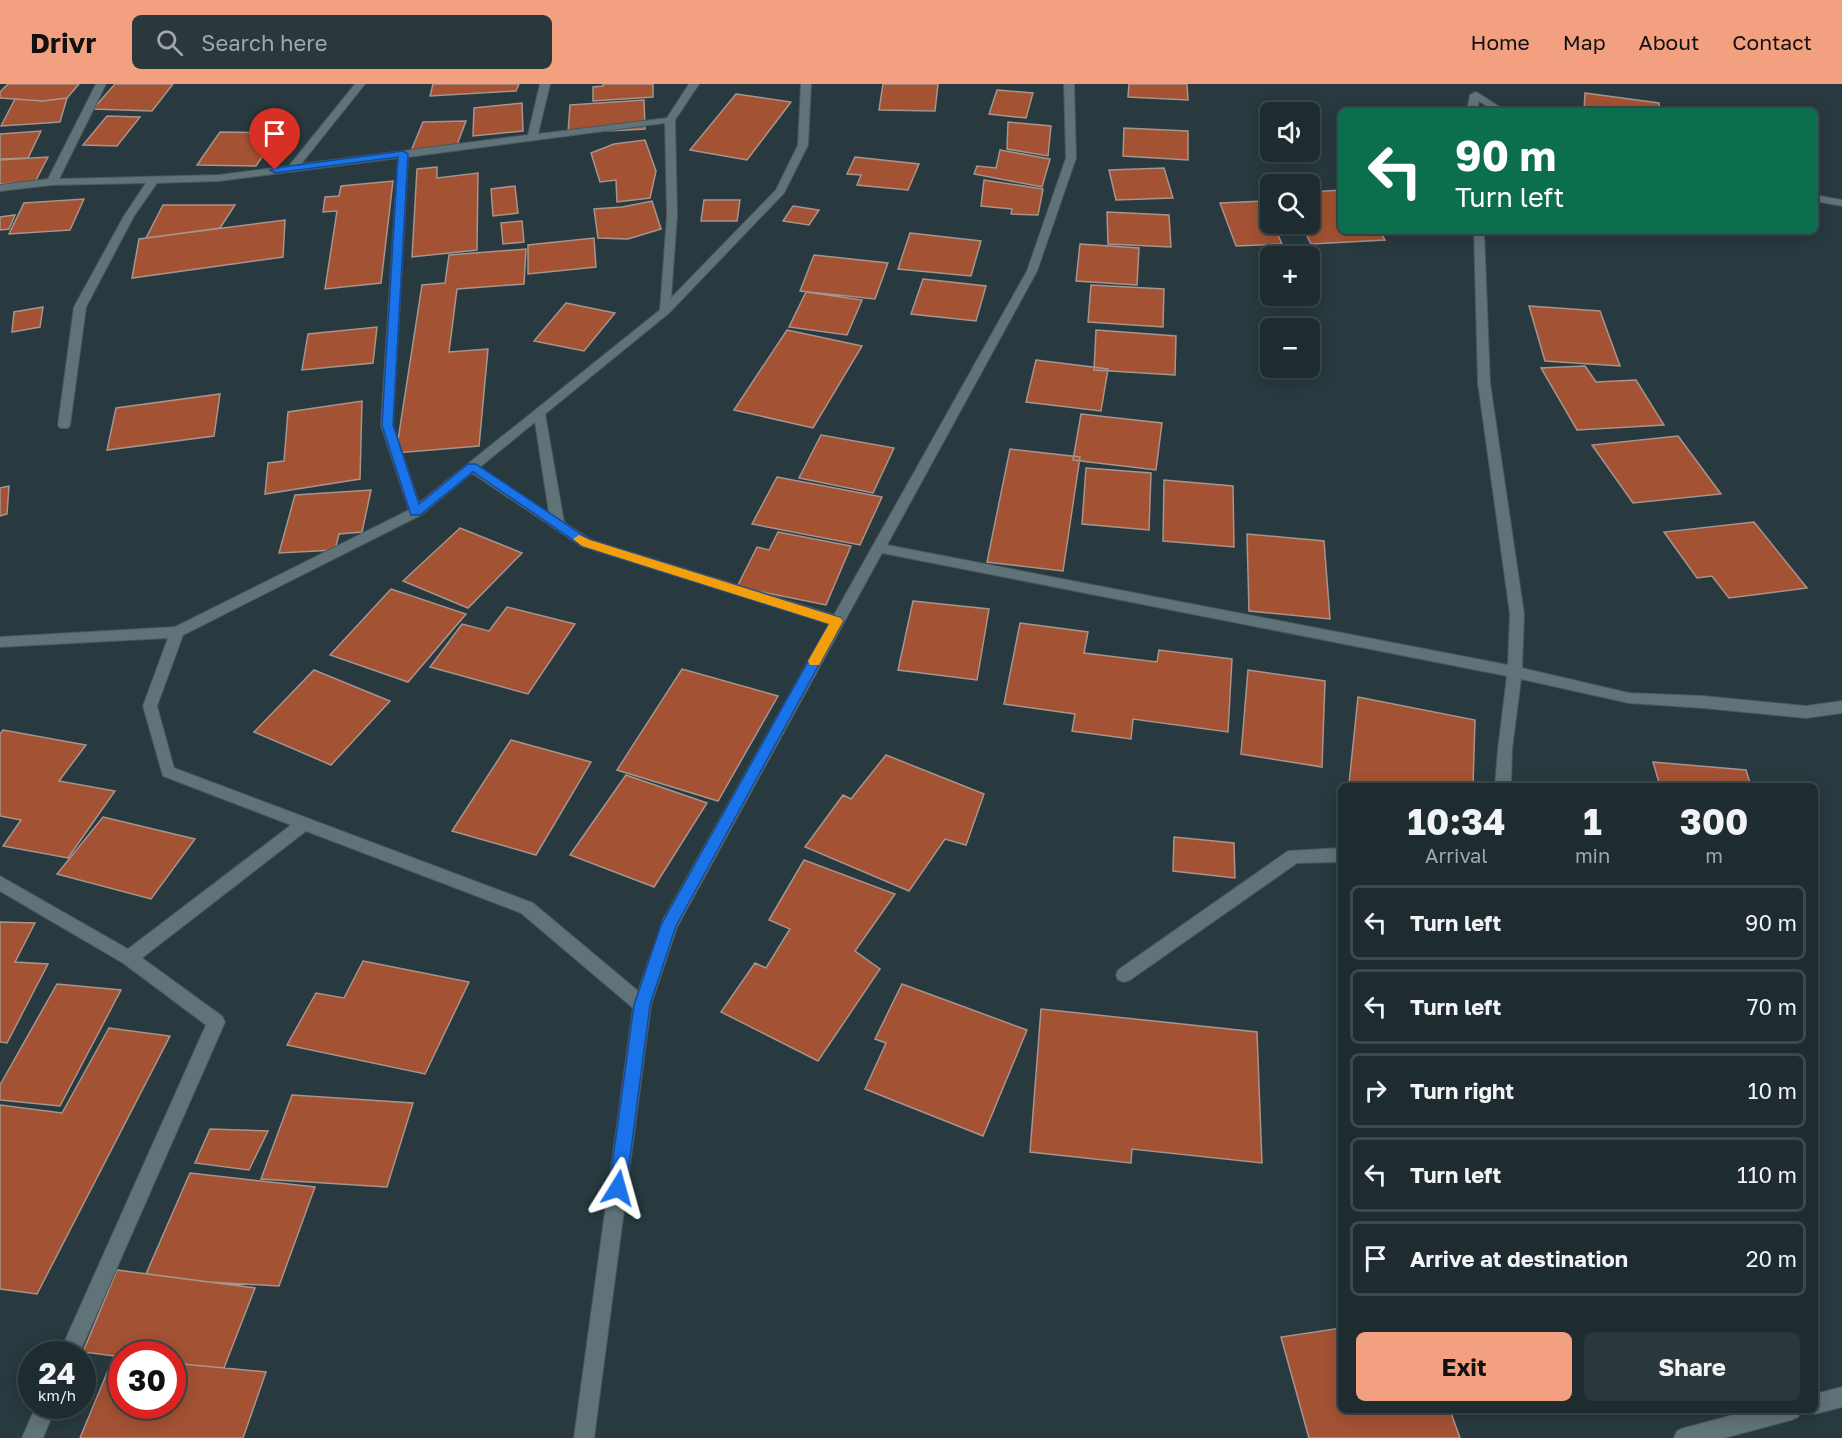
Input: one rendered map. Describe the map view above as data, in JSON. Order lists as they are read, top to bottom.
{
  "page": {
    "header": "Drivr",
    "search": "Search here",
    "nav": [
      "Home",
      "Map",
      "About",
      "Contact"
    ],
    "map_buttons": ["+", "−"],
    "turn": ["90 m", "Turn left"],
    "eta": [
      "10:34",
      "Arrival",
      "1",
      "min",
      "300",
      "m"
    ],
    "list": [
      {
        "name": "Turn left",
        "value": "90 m"
      },
      {
        "name": "Turn left",
        "value": "70 m"
      },
      {
        "name": "Turn right",
        "value": "10 m"
      },
      {
        "name": "Turn left",
        "value": "110 m"
      },
      {
        "name": "Arrive at destination",
        "value": "20 m"
      }
    ],
    "buttons": ["Exit", "Share"],
    "speed": "24 km/h",
    "limit": "30"
  }
}
